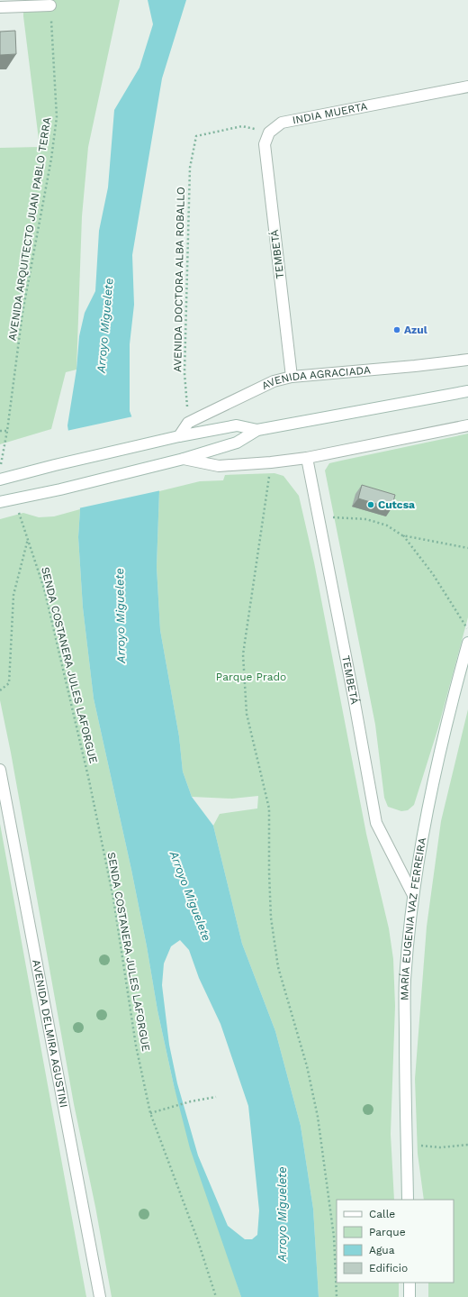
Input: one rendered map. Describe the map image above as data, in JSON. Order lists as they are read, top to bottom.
{
  "streets": {
    "street": [
      "INDIA MUERTA",
      "TEMBETÁ",
      "AVENIDA AGRACIADA",
      "MARÍA EUGENIA VAZ FERREIRA",
      "AVENIDA DELMIRA AGUSTINI"
    ],
    "path": ["AVENIDA ARQUITECTO JUAN PABLO TERRA", "AVENIDA DOCTORA ALBA ROBALLO", "SENDA COSTANERA JULES LAFORGUE"]
  },
  "crossings": [
    ["INDIA MUERTA", "TEMBETÁ"],
    ["INDIA MUERTA", "AVENIDA DOCTORA ALBA ROBALLO"],
    ["TEMBETÁ", "AVENIDA DOCTORA ALBA ROBALLO"],
    ["TEMBETÁ", "AVENIDA AGRACIADA"],
    ["TEMBETÁ", "MARÍA EUGENIA VAZ FERREIRA"],
    ["AVENIDA DOCTORA ALBA ROBALLO", "AVENIDA AGRACIADA"]
  ],
  "water": ["Arroyo Miguelete"],
  "parks": ["Parque Prado"],
  "places": ["Azul", "Cutcsa"],
  "legend": [
    "Calle",
    "Parque",
    "Agua",
    "Edificio"
  ]
}
